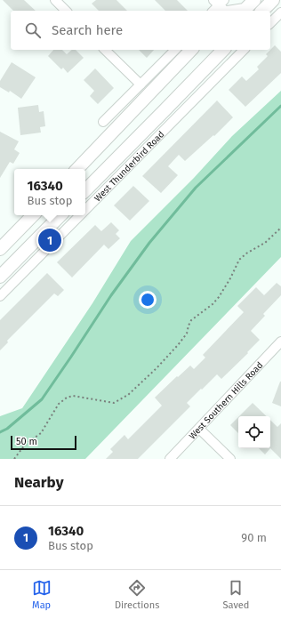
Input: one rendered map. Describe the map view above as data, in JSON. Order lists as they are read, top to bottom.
{
  "streets": {
    "main road": ["West Thunderbird Road"],
    "street": ["West Southern Hills Road"]
  },
  "scale_bar": "50 m",
  "page": {
    "search": "Search here",
    "popup": ["16340", "Bus stop"],
    "pins": "1",
    "scale": "50 m",
    "heading": "Nearby",
    "list": [
      {
        "mark": "1",
        "name": "16340",
        "note": "Bus stop",
        "value": "90 m"
      }
    ],
    "nav": ["Map", "Directions", "Saved"]
  }
}
